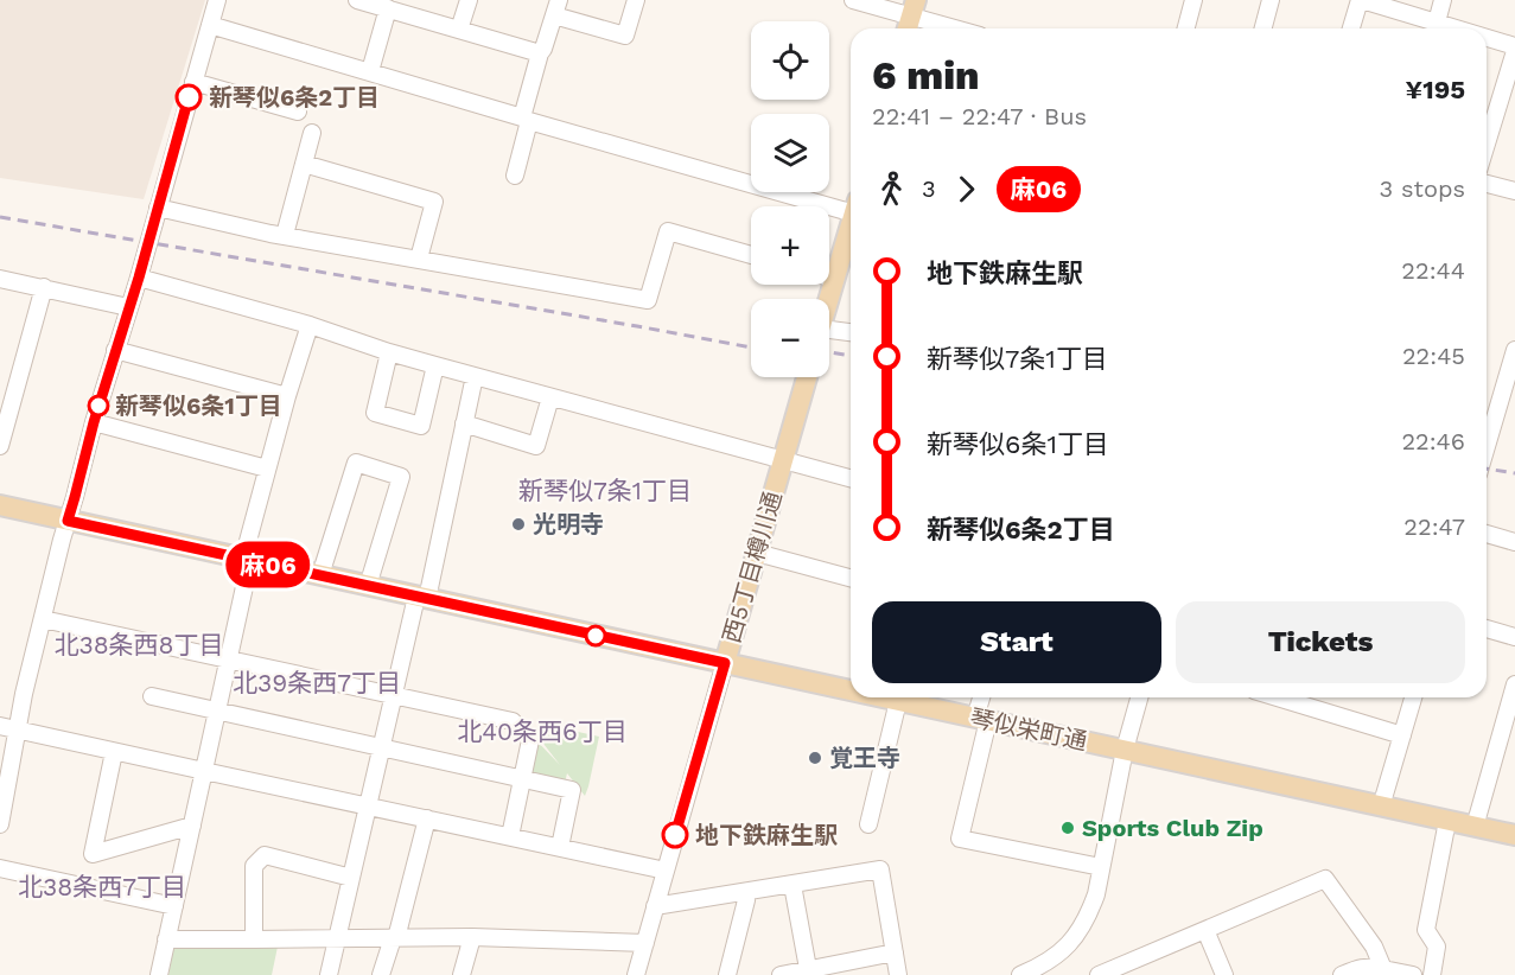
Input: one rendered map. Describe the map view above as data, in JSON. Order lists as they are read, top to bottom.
{
  "streets": {
    "main road": ["西5丁目樽川通", "琴似栄町通"]
  },
  "crossings": [
    ["西5丁目樽川通", "琴似栄町通"]
  ],
  "districts": [
    "新琴似7条1丁目",
    "北38条西8丁目",
    "北39条西7丁目",
    "北40条西6丁目",
    "北38条西7丁目"
  ],
  "places": [
    "新琴似6条2丁目",
    "新琴似6条1丁目",
    "光明寺",
    "覚王寺",
    "Sports Club Zip",
    "地下鉄麻生駅"
  ],
  "lines": ["bus line 麻06"],
  "page": {
    "on_map": "麻06",
    "map_buttons": ["+", "−"],
    "heading": ["6 min", "22:41 – 22:47 · Bus", "¥195"],
    "legs": ["3", "麻06", "3 stops"],
    "list": [
      {
        "name": "地下鉄麻生駅",
        "value": "22:44"
      },
      {
        "name": "新琴似7条1丁目",
        "value": "22:45"
      },
      {
        "name": "新琴似6条1丁目",
        "value": "22:46"
      },
      {
        "name": "新琴似6条2丁目",
        "value": "22:47"
      }
    ],
    "buttons": ["Start", "Tickets"]
  }
}
